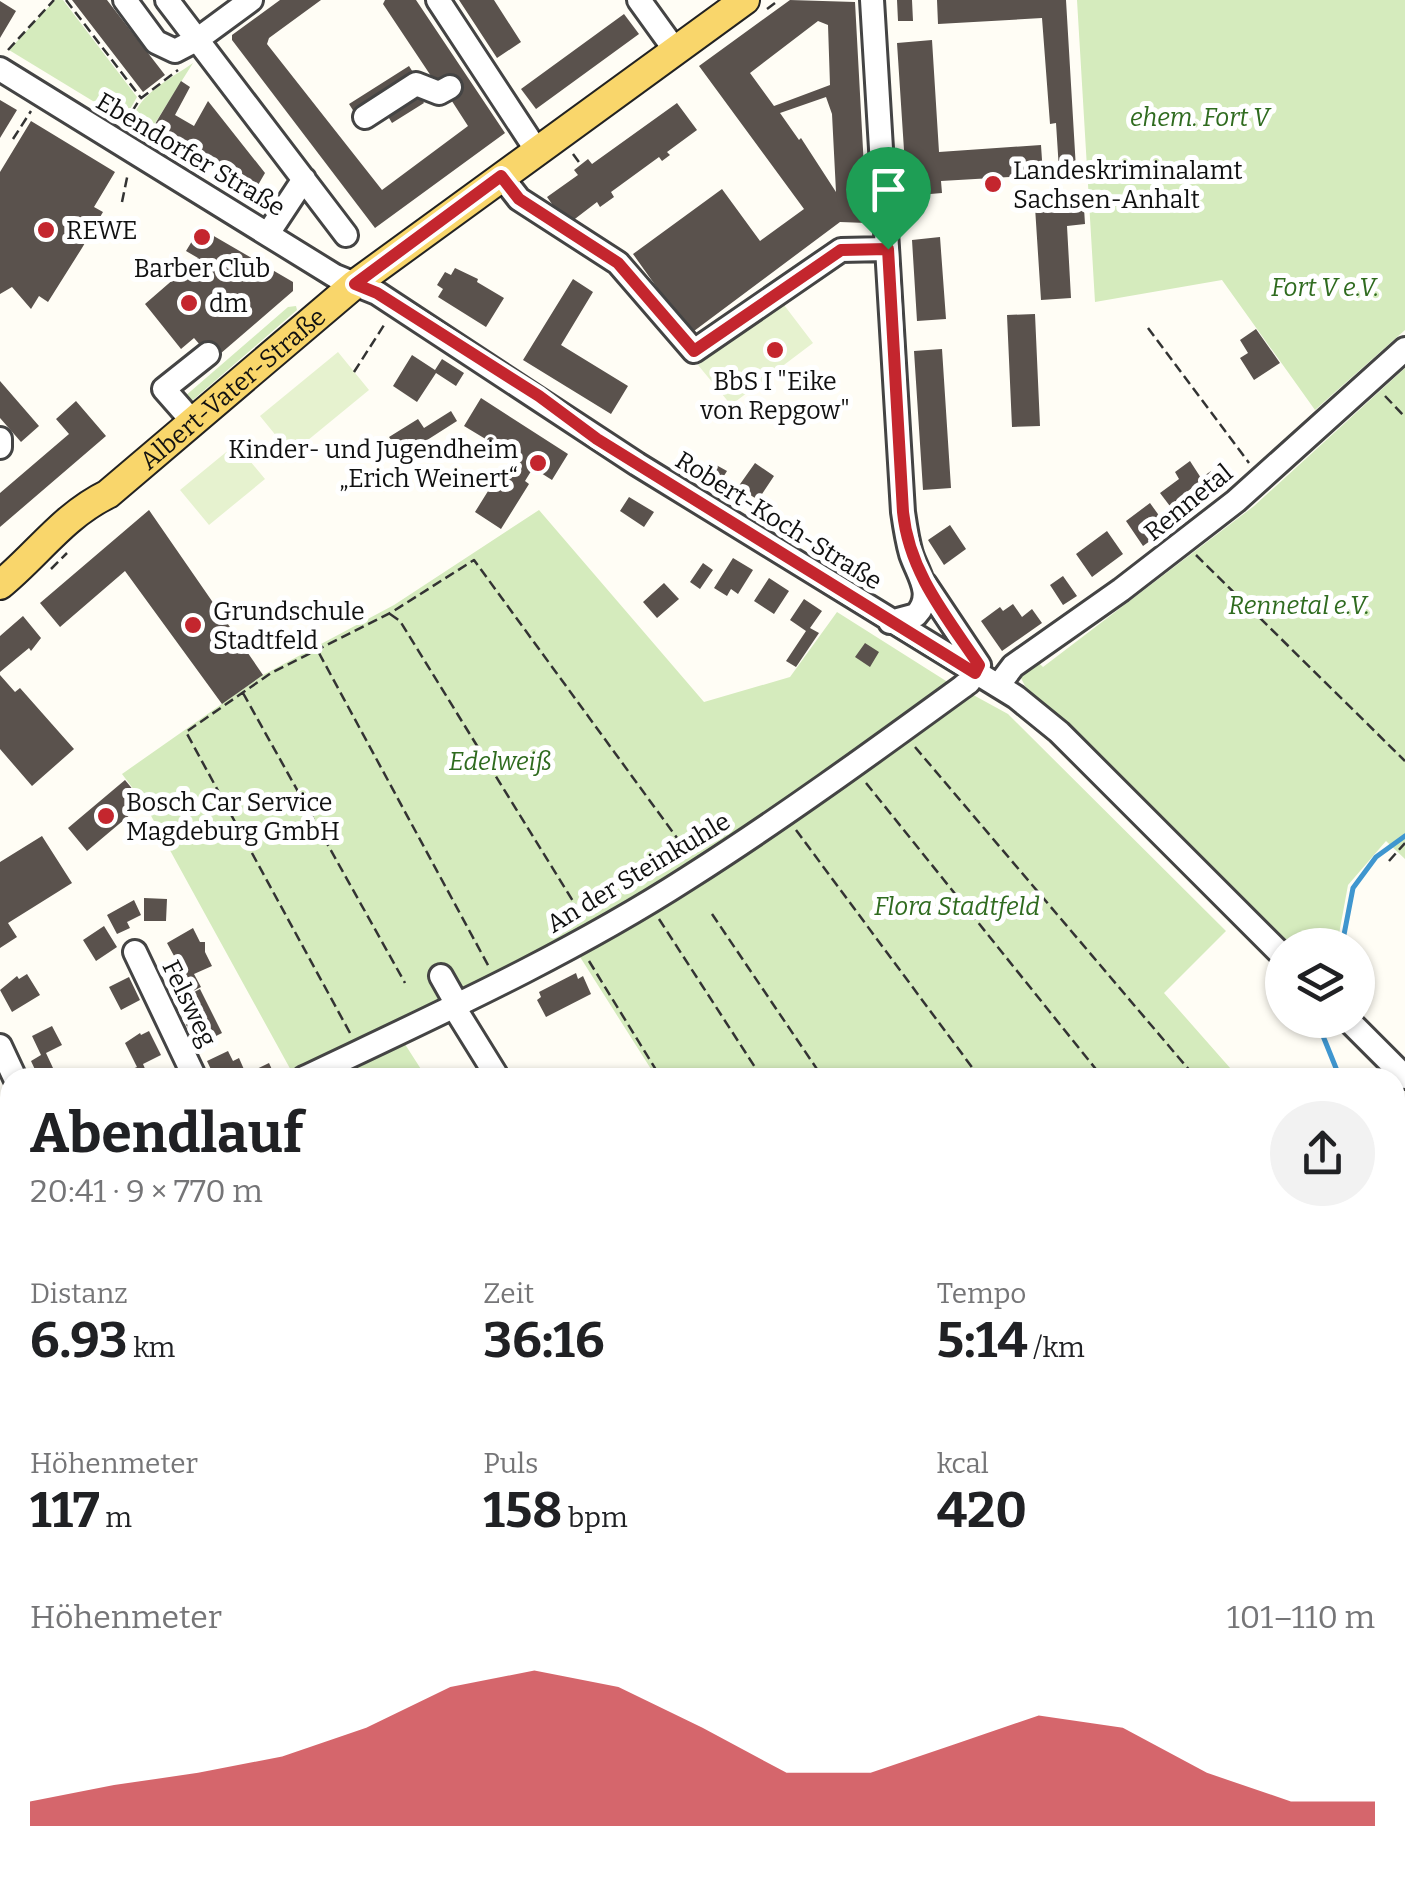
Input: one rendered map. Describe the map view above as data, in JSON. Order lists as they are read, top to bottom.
{
  "streets": {
    "main road": ["Albert-Vater-Straße"],
    "street": [
      "Ebendorfer Straße",
      "Rennetal",
      "Robert-Koch-Straße",
      "An der Steinkuhle",
      "Felsweg"
    ]
  },
  "crossings": [
    ["Ebendorfer Straße", "Albert-Vater-Straße"],
    ["Ebendorfer Straße", "Robert-Koch-Straße"],
    ["Albert-Vater-Straße", "Robert-Koch-Straße"],
    ["Rennetal", "Robert-Koch-Straße"],
    ["Robert-Koch-Straße", "An der Steinkuhle"]
  ],
  "parks": [
    "ehem. Fort V",
    "Fort V e.V.",
    "Rennetal e.V.",
    "Edelweiß",
    "Flora Stadtfeld"
  ],
  "places": [
    "Landeskriminalamt Sachsen-Anhalt",
    "REWE",
    "Barber Club",
    "dm",
    "BbS I \"Eike von Repgow\"",
    "Kinder- und Jugendheim „Erich Weinert“",
    "Grundschule Stadtfeld",
    "Bosch Car Service Magdeburg GmbH"
  ],
  "page": {
    "heading": ["Abendlauf", "20:41 · 9 × 770 m"],
    "stats": [
      ["Distanz", "6.93 km"],
      ["Zeit", "36:16"],
      ["Tempo", "5:14 /km"],
      ["Höhenmeter", "117 m"],
      ["Puls", "158 bpm"],
      ["kcal", "420"]
    ],
    "chart": ["Höhenmeter", "101–110 m"]
  }
}
